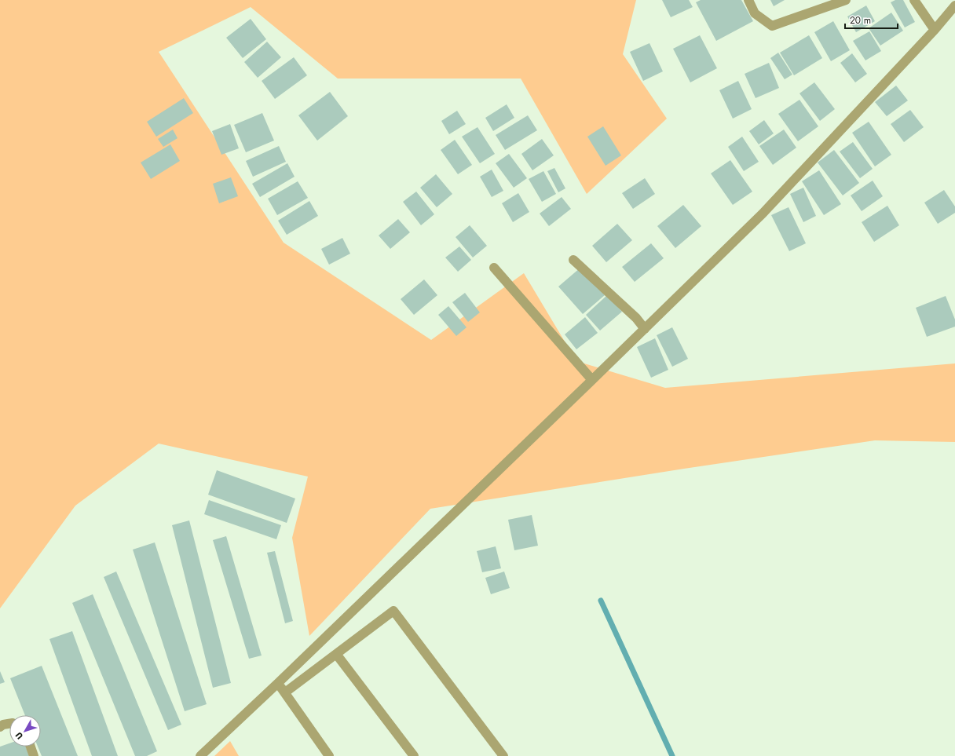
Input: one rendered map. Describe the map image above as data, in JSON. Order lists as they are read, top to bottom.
{
  "scale_bar": "20 m",
  "north": "bottom left"
}
